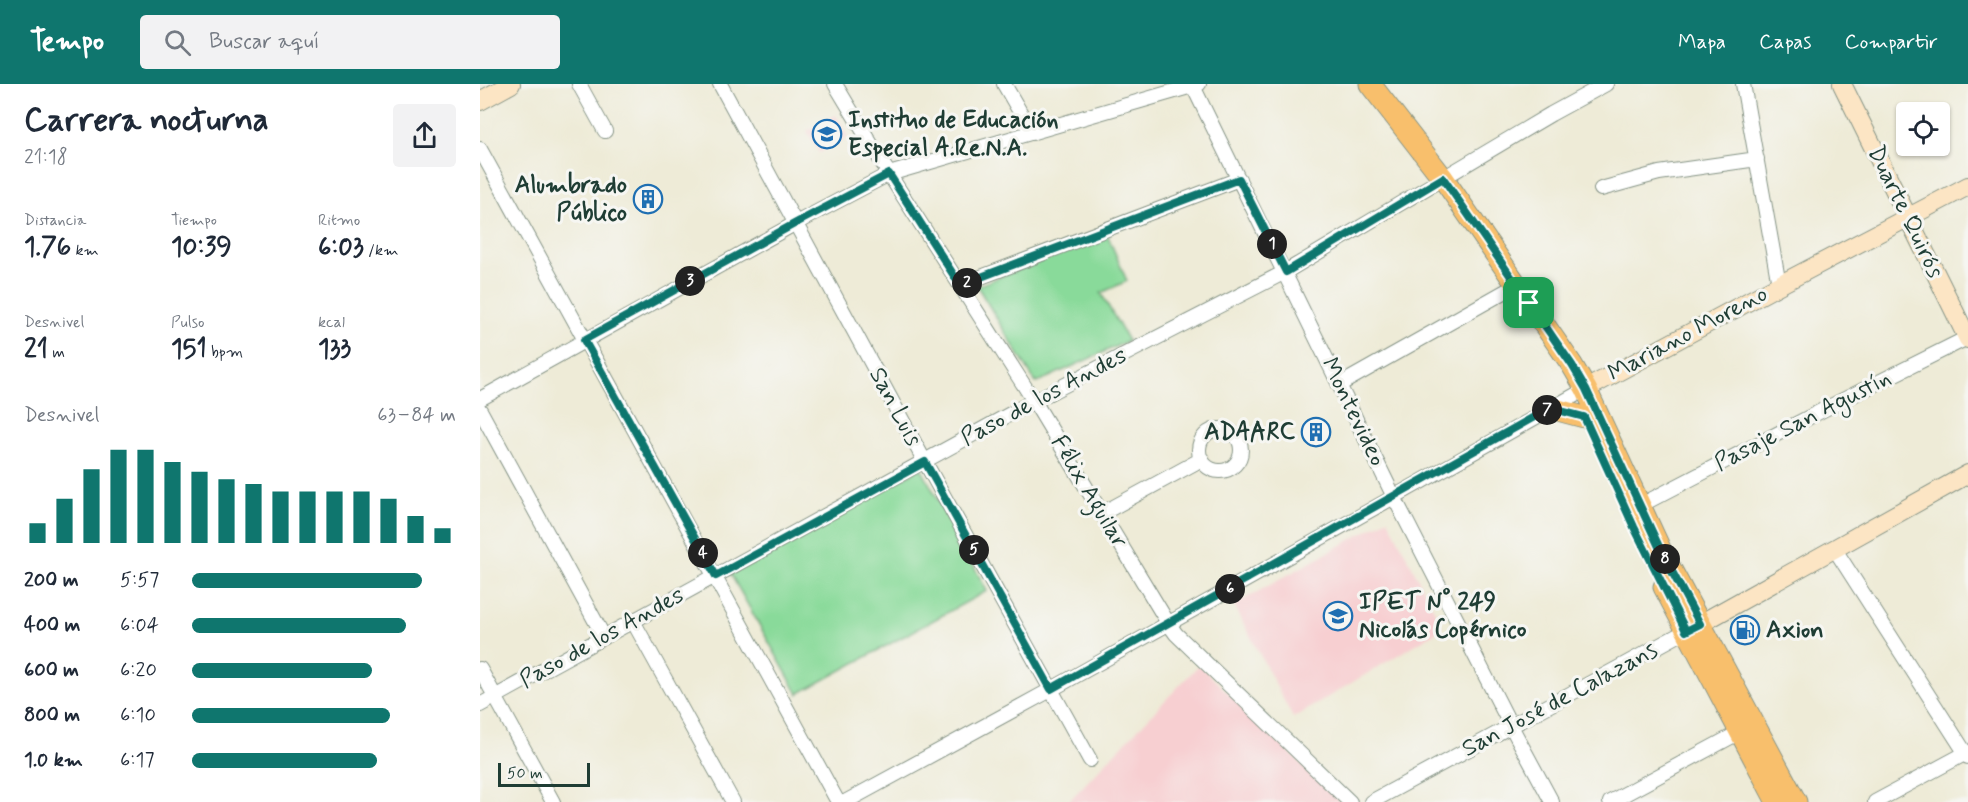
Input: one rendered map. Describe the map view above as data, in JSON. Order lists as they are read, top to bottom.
{
  "streets": {
    "street": [
      "Duarte Quirós",
      "Mariano Moreno",
      "Paso de los Andes",
      "San Luis",
      "Montevideo",
      "Pasaje San Agustín",
      "Félix Aguilar",
      "San José de Calazans"
    ]
  },
  "crossings": [
    ["Duarte Quirós", "Mariano Moreno"],
    ["Duarte Quirós", "Pasaje San Agustín"],
    ["Mariano Moreno", "San Luis"],
    ["Mariano Moreno", "Montevideo"],
    ["Mariano Moreno", "Félix Aguilar"],
    ["Paso de los Andes", "San Luis"],
    ["Paso de los Andes", "Montevideo"],
    ["Paso de los Andes", "Félix Aguilar"],
    ["Montevideo", "San José de Calazans"]
  ],
  "places": {
    "school or university": ["Instituo de Educación Especial A.Re.N.A.", "IPET N° 249 Nicolás Copérnico"],
    "building": ["Alumbrado Público", "ADAARC"],
    "fuel station": ["Axion"]
  },
  "scale_bar": "50 m",
  "page": {
    "header": "Tempo",
    "search": "Buscar aquí",
    "nav": ["Mapa", "Capas", "Compartir"],
    "heading": ["Carrera nocturna", "21:18"],
    "stats": [
      ["Distancia", "1.76 km"],
      ["Tiempo", "10:39"],
      ["Ritmo", "6:03 /km"],
      ["Desnivel", "21 m"],
      ["Pulso", "151 bpm"],
      ["kcal", "133"]
    ],
    "pins": [
      "1",
      "3",
      "2",
      "7",
      "5",
      "4",
      "8",
      "6"
    ],
    "chart": ["Desnivel", "63–84 m"],
    "list": [
      {
        "name": "200 m",
        "note": "5:57"
      },
      {
        "name": "400 m",
        "note": "6:04"
      },
      {
        "name": "600 m",
        "note": "6:20"
      },
      {
        "name": "800 m",
        "note": "6:10"
      },
      {
        "name": "1.0 km",
        "note": "6:17"
      }
    ],
    "scale": "50 m"
  }
}
